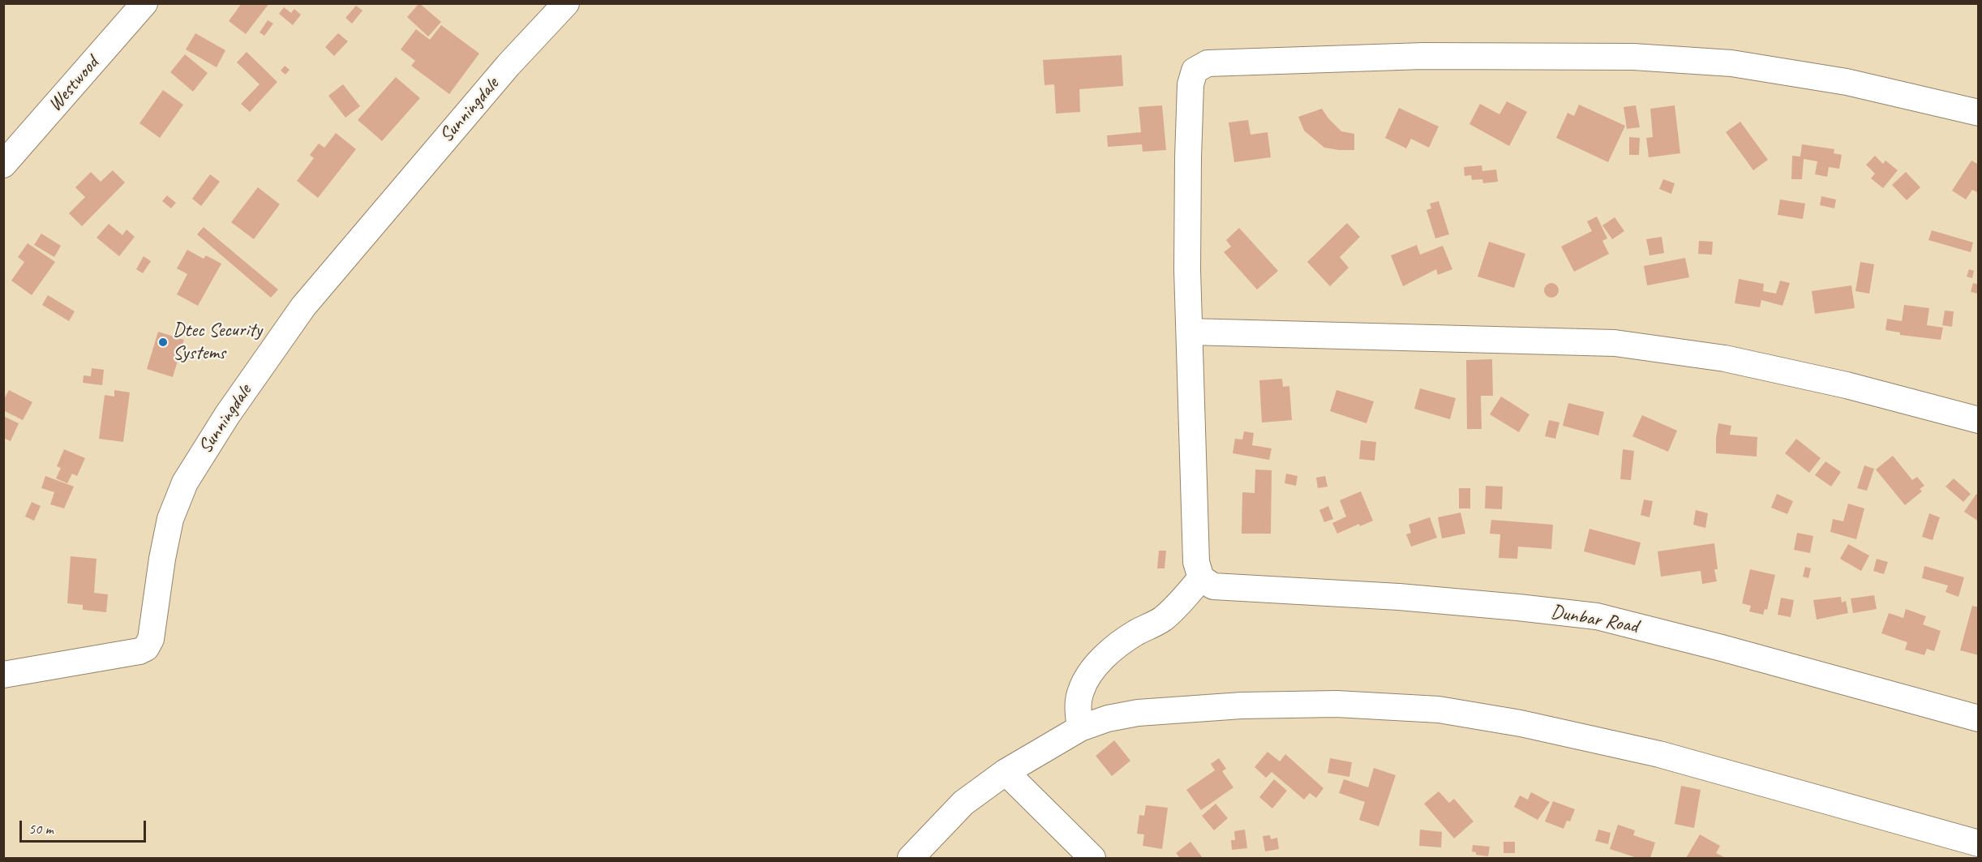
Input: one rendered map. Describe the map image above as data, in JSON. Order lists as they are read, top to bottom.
{
  "streets": {
    "street": ["Westwood", "Sunningdale", "Dunbar Road"]
  },
  "places": ["Dtec Security Systems"],
  "scale_bar": "50 m"
}
